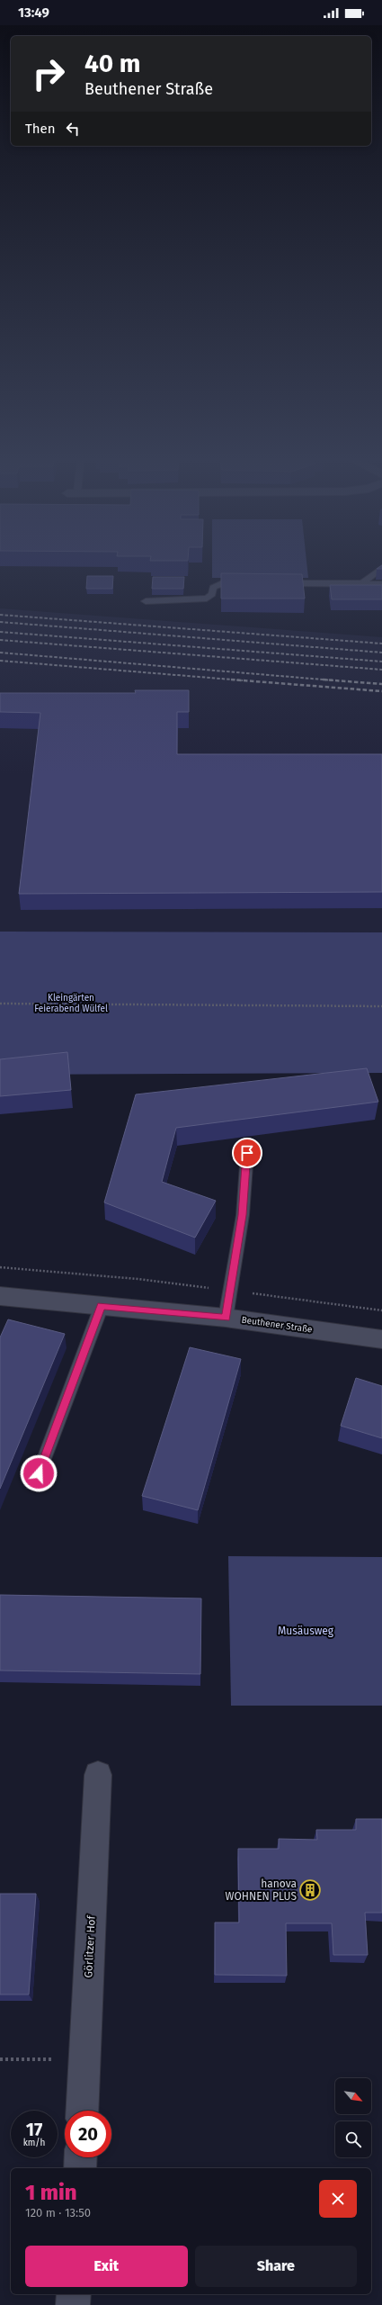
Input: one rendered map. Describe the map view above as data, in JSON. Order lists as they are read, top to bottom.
{
  "streets": {
    "street": ["Beuthener Straße", "Görlitzer Hof"]
  },
  "parks": ["Kleingärten Feierabend Wülfel", "Musäusweg"],
  "places": {
    "building": ["hanova WOHNEN PLUS"]
  },
  "north": "bottom right",
  "page": {
    "status": "13:49",
    "turn": ["40 m", "Beuthener Straße"],
    "then": "Then",
    "speed": "17 km/h",
    "limit": "20",
    "heading": ["1 min", "120 m · 13:50"],
    "buttons": ["Exit", "Share"]
  }
}
